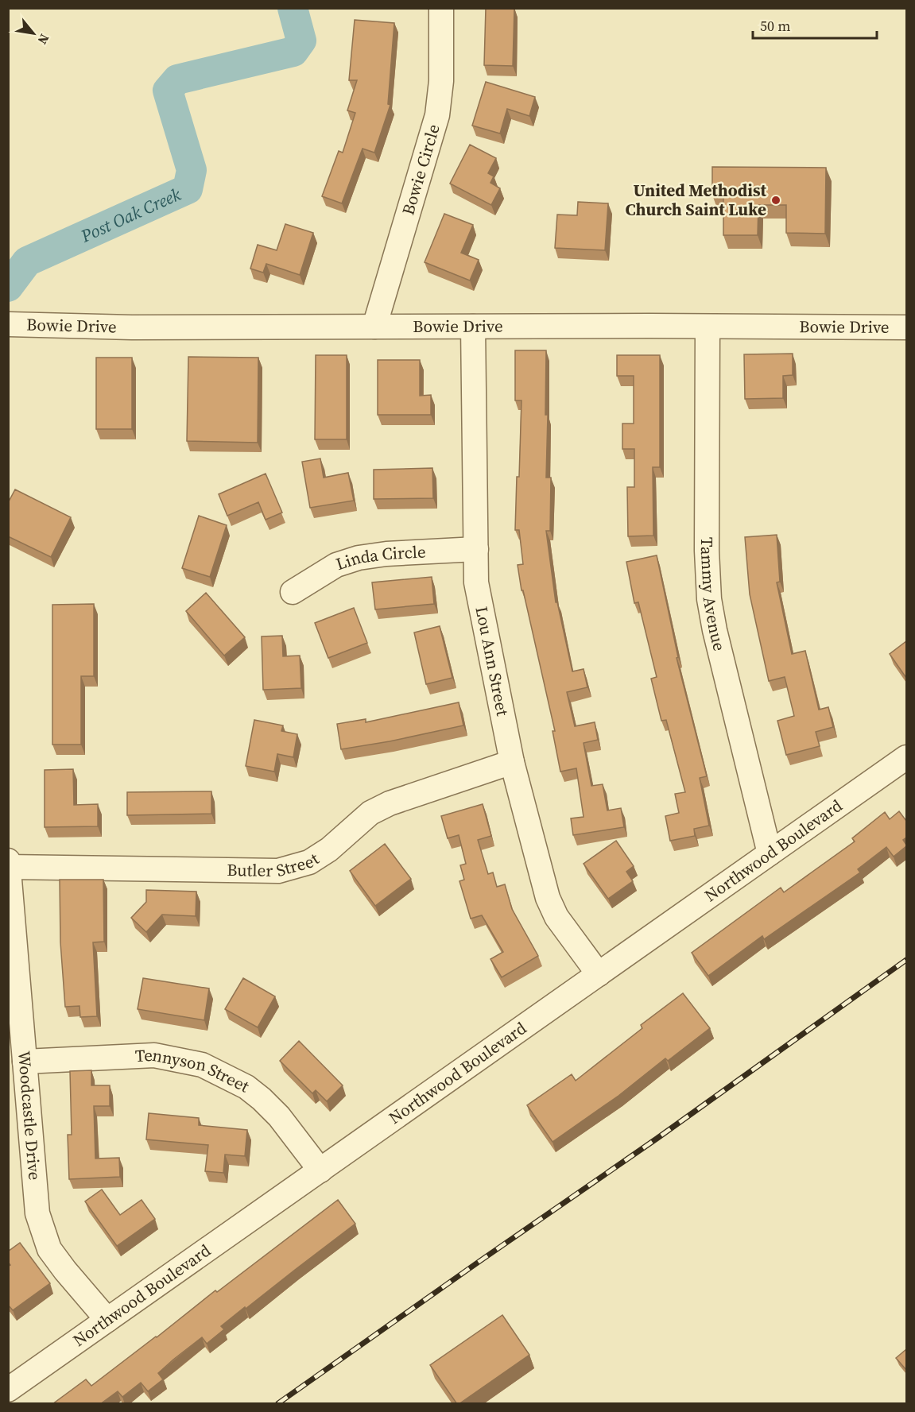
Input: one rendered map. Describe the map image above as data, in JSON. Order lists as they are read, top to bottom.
{
  "streets": {
    "street": [
      "Bowie Circle",
      "Bowie Drive",
      "Linda Circle",
      "Tammy Avenue",
      "Lou Ann Street",
      "Northwood Boulevard",
      "Butler Street",
      "Tennyson Street",
      "Woodcastle Drive"
    ]
  },
  "crossings": [
    ["Bowie Circle", "Bowie Drive"],
    ["Bowie Drive", "Tammy Avenue"],
    ["Bowie Drive", "Lou Ann Street"],
    ["Linda Circle", "Lou Ann Street"],
    ["Tammy Avenue", "Northwood Boulevard"],
    ["Lou Ann Street", "Northwood Boulevard"],
    ["Lou Ann Street", "Butler Street"],
    ["Northwood Boulevard", "Tennyson Street"],
    ["Northwood Boulevard", "Woodcastle Drive"],
    ["Butler Street", "Woodcastle Drive"],
    ["Tennyson Street", "Woodcastle Drive"]
  ],
  "water": ["Post Oak Creek"],
  "places": ["United Methodist Church Saint Luke"],
  "scale_bar": "50 m",
  "north": "bottom right"
}
